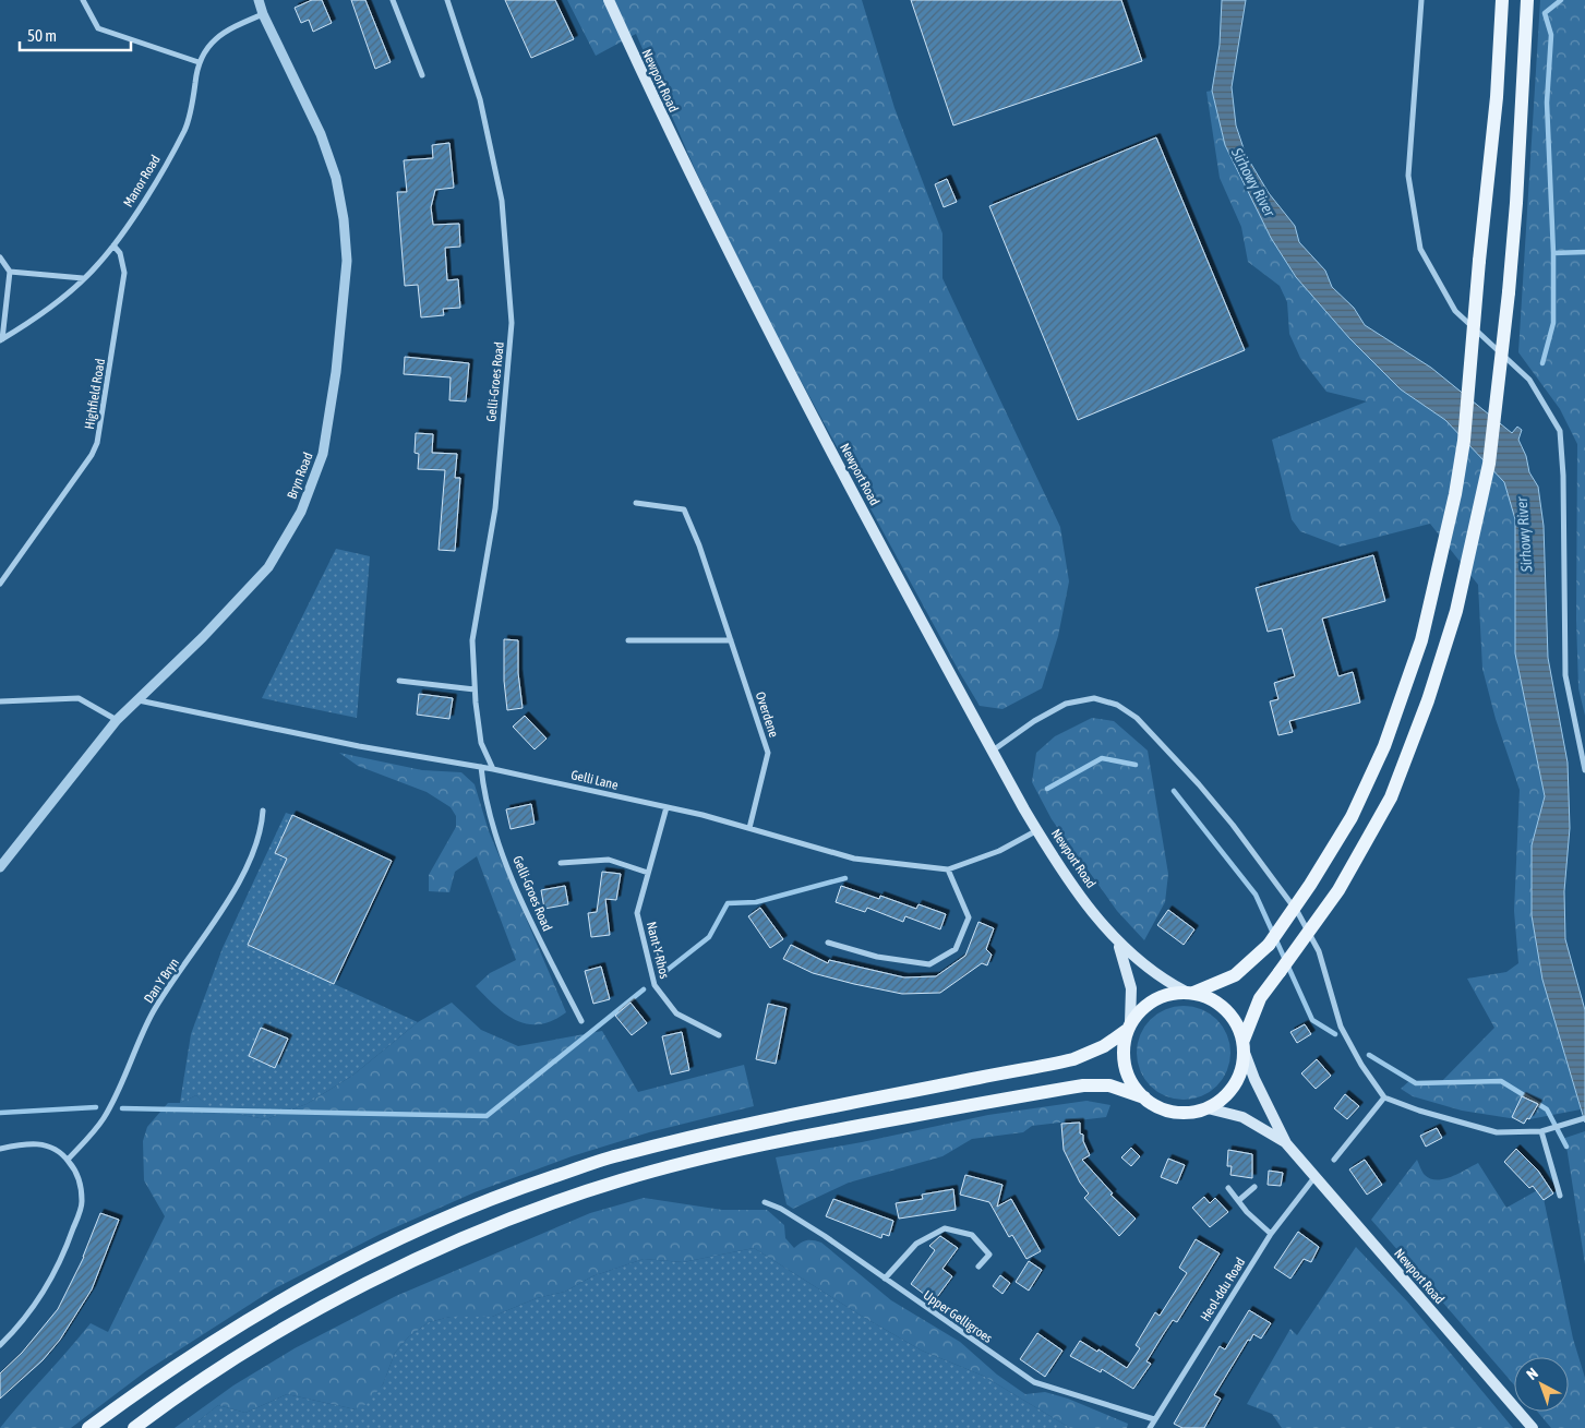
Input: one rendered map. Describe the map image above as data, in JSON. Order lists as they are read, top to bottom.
{
  "streets": {
    "main road": ["Newport Road"],
    "street": [
      "Manor Road",
      "Gelli-Groes Road",
      "Highfield Road",
      "Bryn Road",
      "Overdene",
      "Gelli Lane",
      "Nant-Y-Rhos",
      "Dan Y Bryn",
      "Heol-ddu Road",
      "Upper Gelligroes"
    ]
  },
  "crossings": [
    ["Newport Road", "Gelli Lane"],
    ["Newport Road", "Heol-ddu Road"],
    ["Manor Road", "Highfield Road"],
    ["Manor Road", "Bryn Road"],
    ["Gelli-Groes Road", "Gelli Lane"],
    ["Bryn Road", "Gelli Lane"],
    ["Overdene", "Gelli Lane"],
    ["Gelli Lane", "Nant-Y-Rhos"],
    ["Heol-ddu Road", "Upper Gelligroes"]
  ],
  "water": ["Sirhowy River"],
  "scale_bar": "50 m",
  "north": "top left"
}
